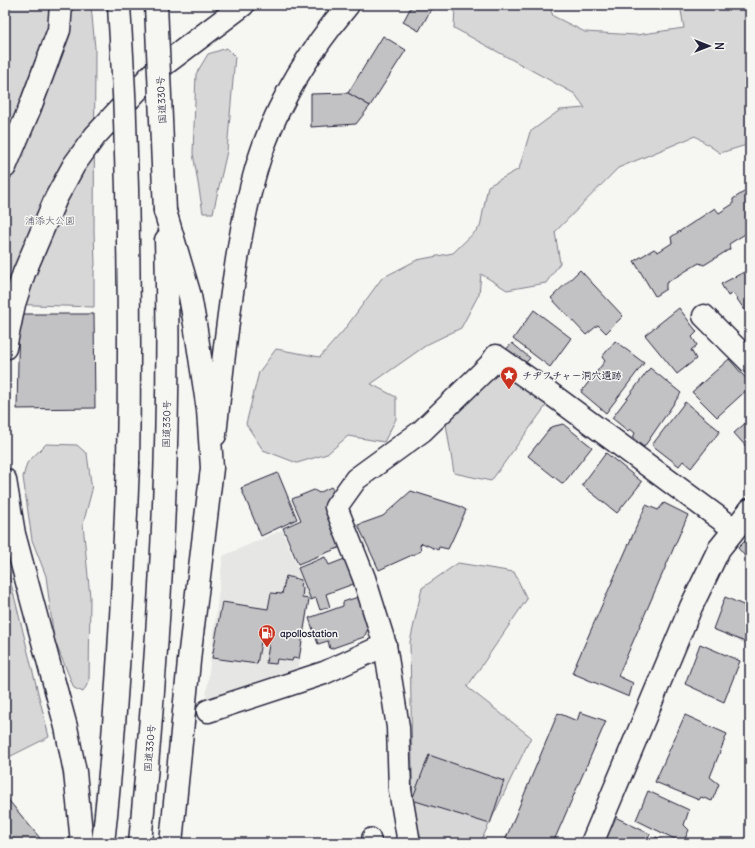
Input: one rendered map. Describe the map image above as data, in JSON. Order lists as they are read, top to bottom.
{
  "streets": {
    "main road": ["国道330号"]
  },
  "parks": ["浦添大公園"],
  "places": {
    "place": ["チヂフチャー洞穴遺跡"],
    "fuel station": ["apollostation"]
  },
  "north": "right"
}
